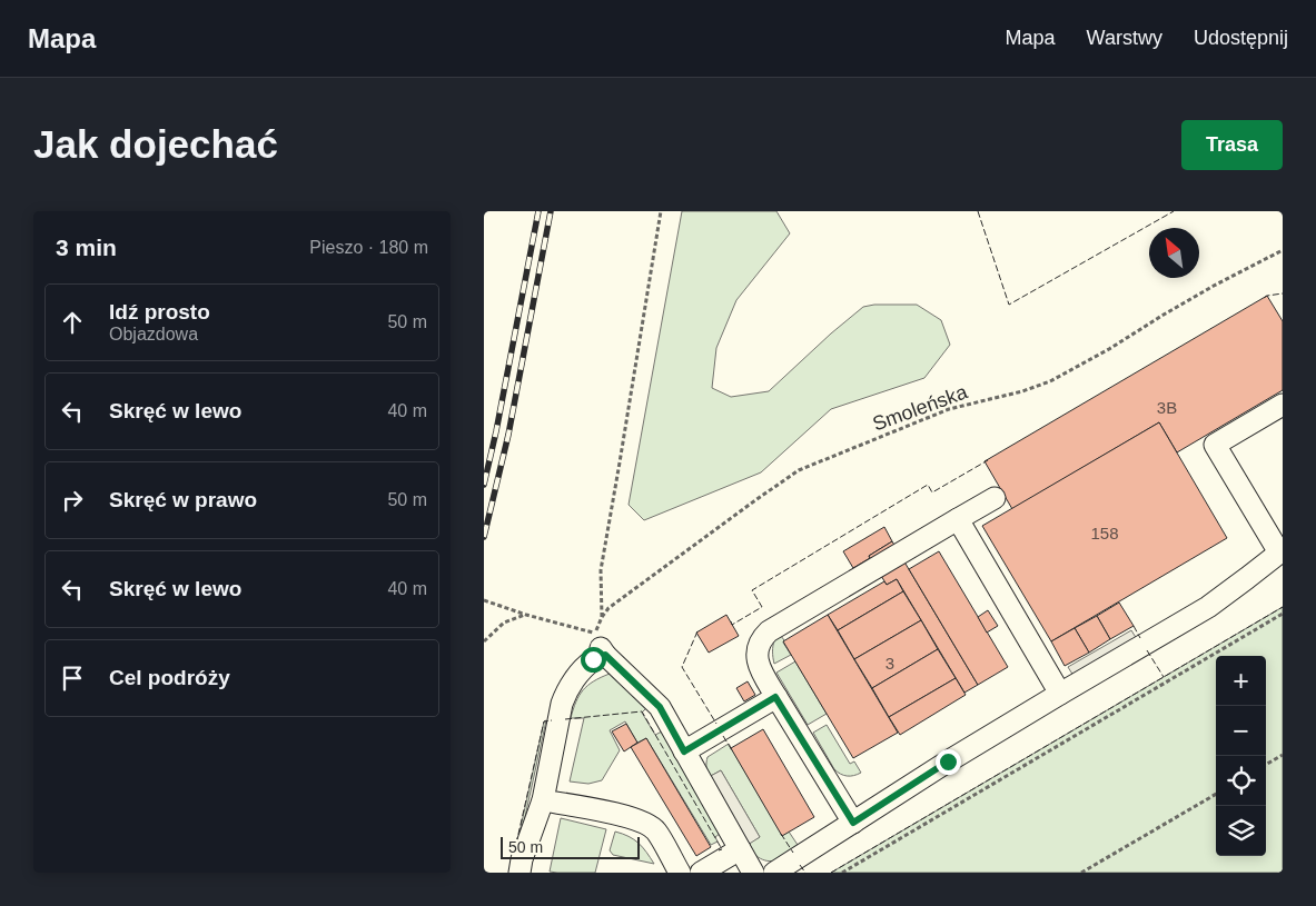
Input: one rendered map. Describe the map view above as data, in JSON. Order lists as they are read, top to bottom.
{
  "streets": {
    "path": ["Smoleńska"]
  },
  "house_numbers": ["3B", "158", "3"],
  "scale_bar": "50 m",
  "north": "top left",
  "page": {
    "header": "Mapa",
    "nav": ["Mapa", "Warstwy", "Udostępnij"],
    "buttons": "Trasa",
    "title": "Jak dojechać",
    "heading": ["3 min", "Pieszo · 180 m"],
    "list": [
      ["Idź prosto", "Objazdowa", "50 m"],
      ["Skręć w lewo", "40 m"],
      ["Skręć w prawo", "50 m"],
      ["Skręć w lewo", "40 m"],
      "Cel podróży"
    ],
    "map_buttons": ["+", "−"],
    "scale": "50 m"
  }
}
